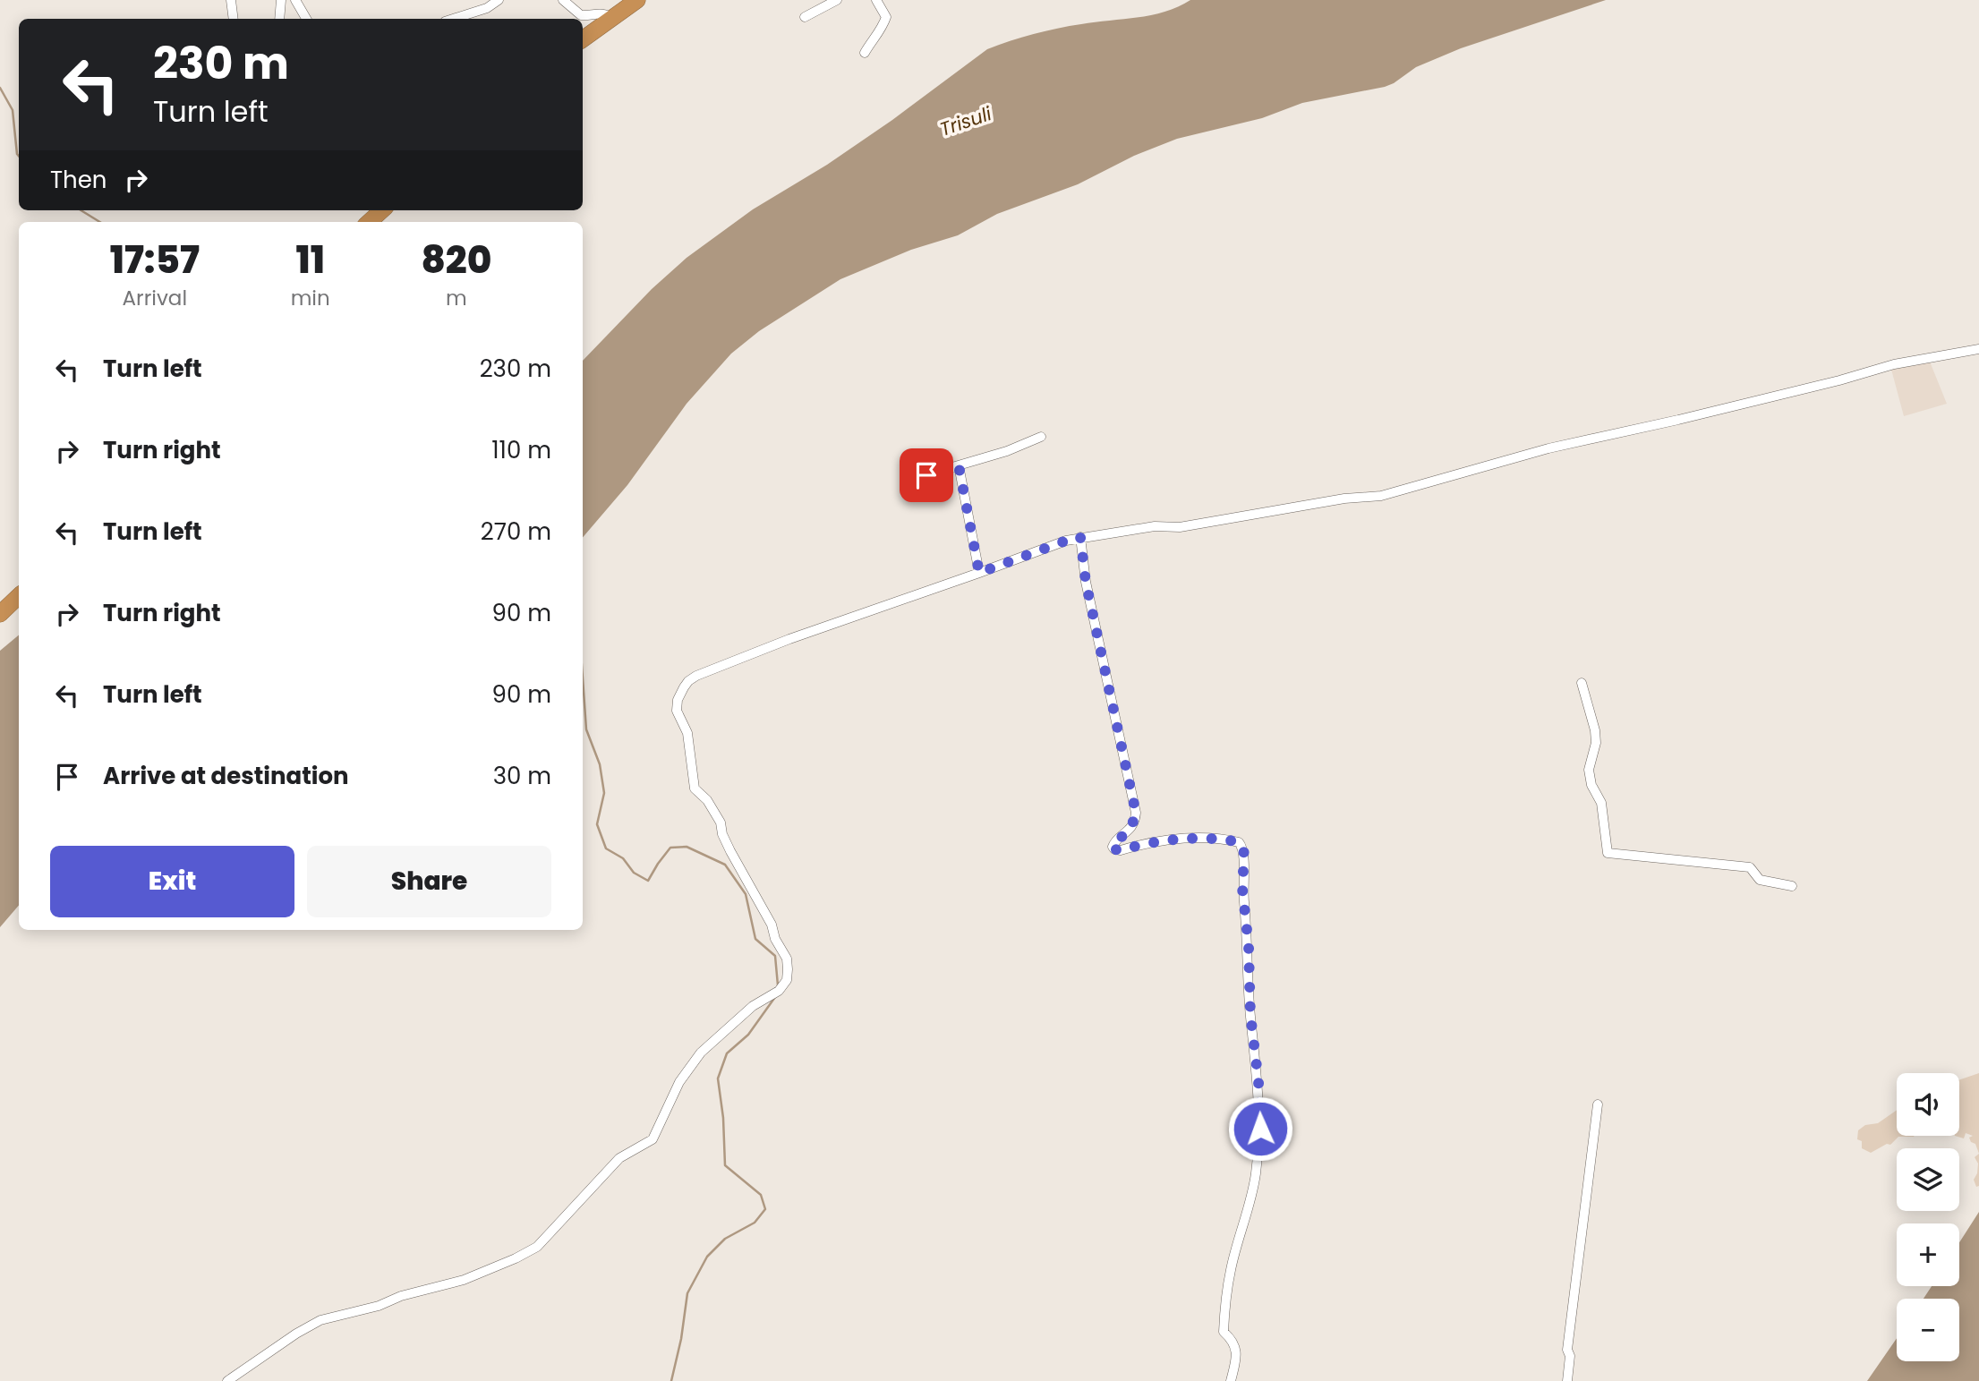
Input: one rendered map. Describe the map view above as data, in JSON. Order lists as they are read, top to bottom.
{
  "water": ["Trisuli"],
  "page": {
    "turn": ["230 m", "Turn left"],
    "then": "Then",
    "eta": [
      "17:57",
      "Arrival",
      "11",
      "min",
      "820",
      "m"
    ],
    "list": [
      {
        "name": "Turn left",
        "value": "230 m"
      },
      {
        "name": "Turn right",
        "value": "110 m"
      },
      {
        "name": "Turn left",
        "value": "270 m"
      },
      {
        "name": "Turn right",
        "value": "90 m"
      },
      {
        "name": "Turn left",
        "value": "90 m"
      },
      {
        "name": "Arrive at destination",
        "value": "30 m"
      }
    ],
    "buttons": ["Exit", "Share"],
    "map_buttons": ["+", "−"]
  }
}
